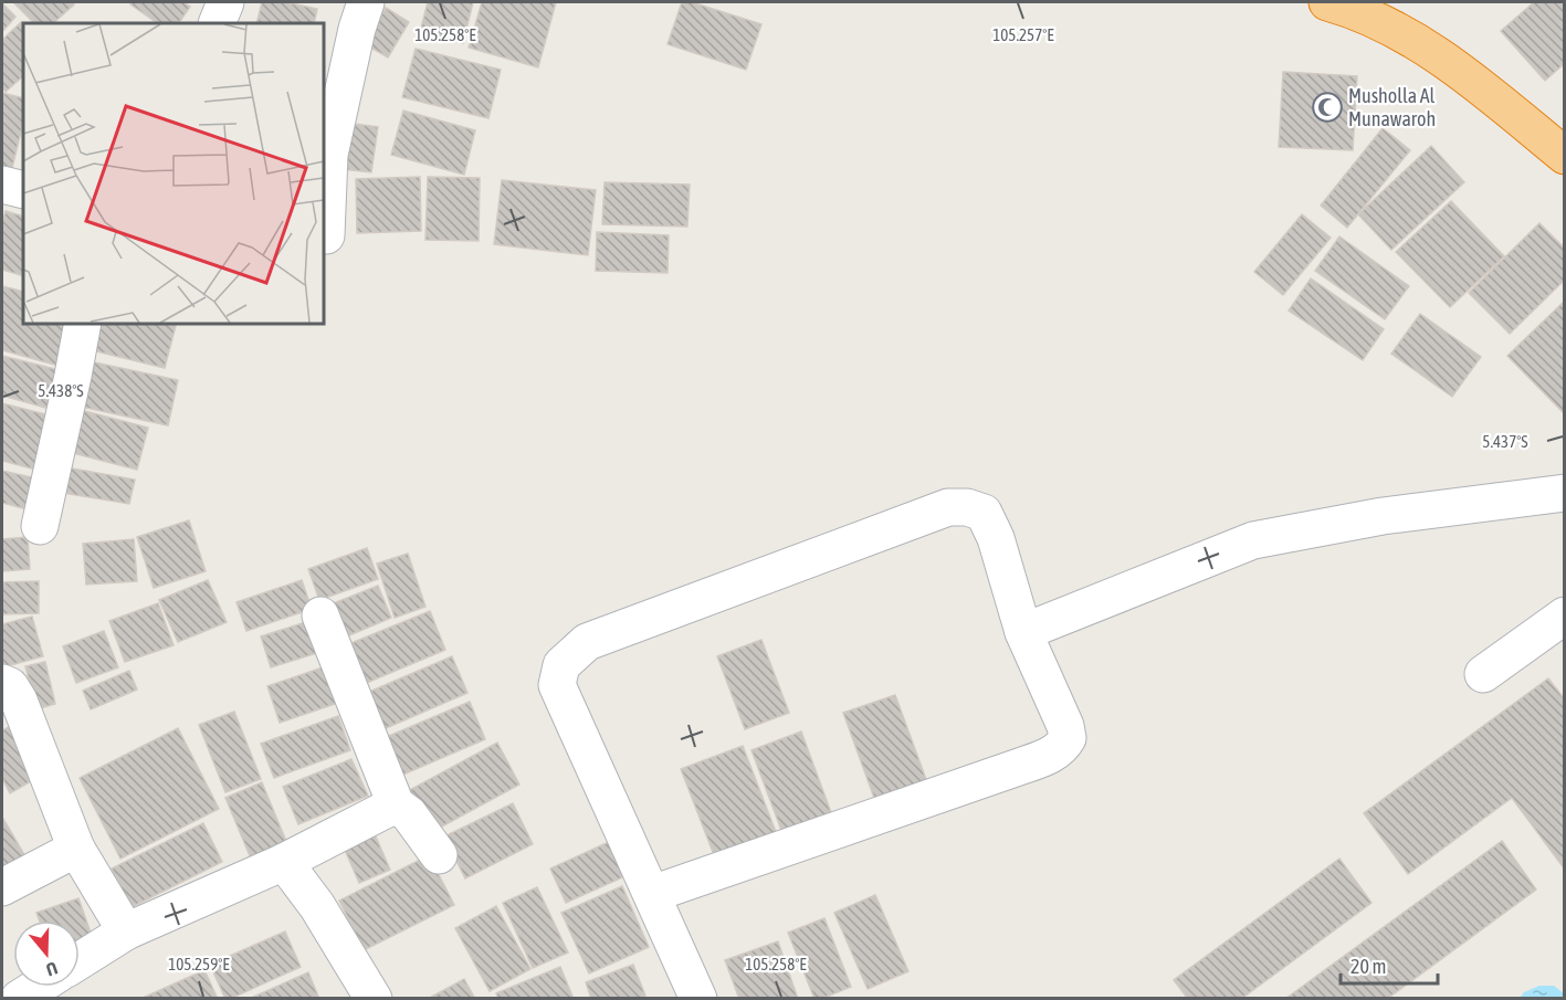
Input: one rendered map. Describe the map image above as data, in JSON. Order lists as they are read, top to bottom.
{
  "places": {
    "mosque": ["Musholla Al Munawaroh"]
  },
  "scale_bar": "20 m",
  "north": "bottom",
  "coordinates": [
    "105.258°E",
    "105.257°E",
    "5.438°S",
    "5.437°S",
    "105.259°E"
  ]
}
